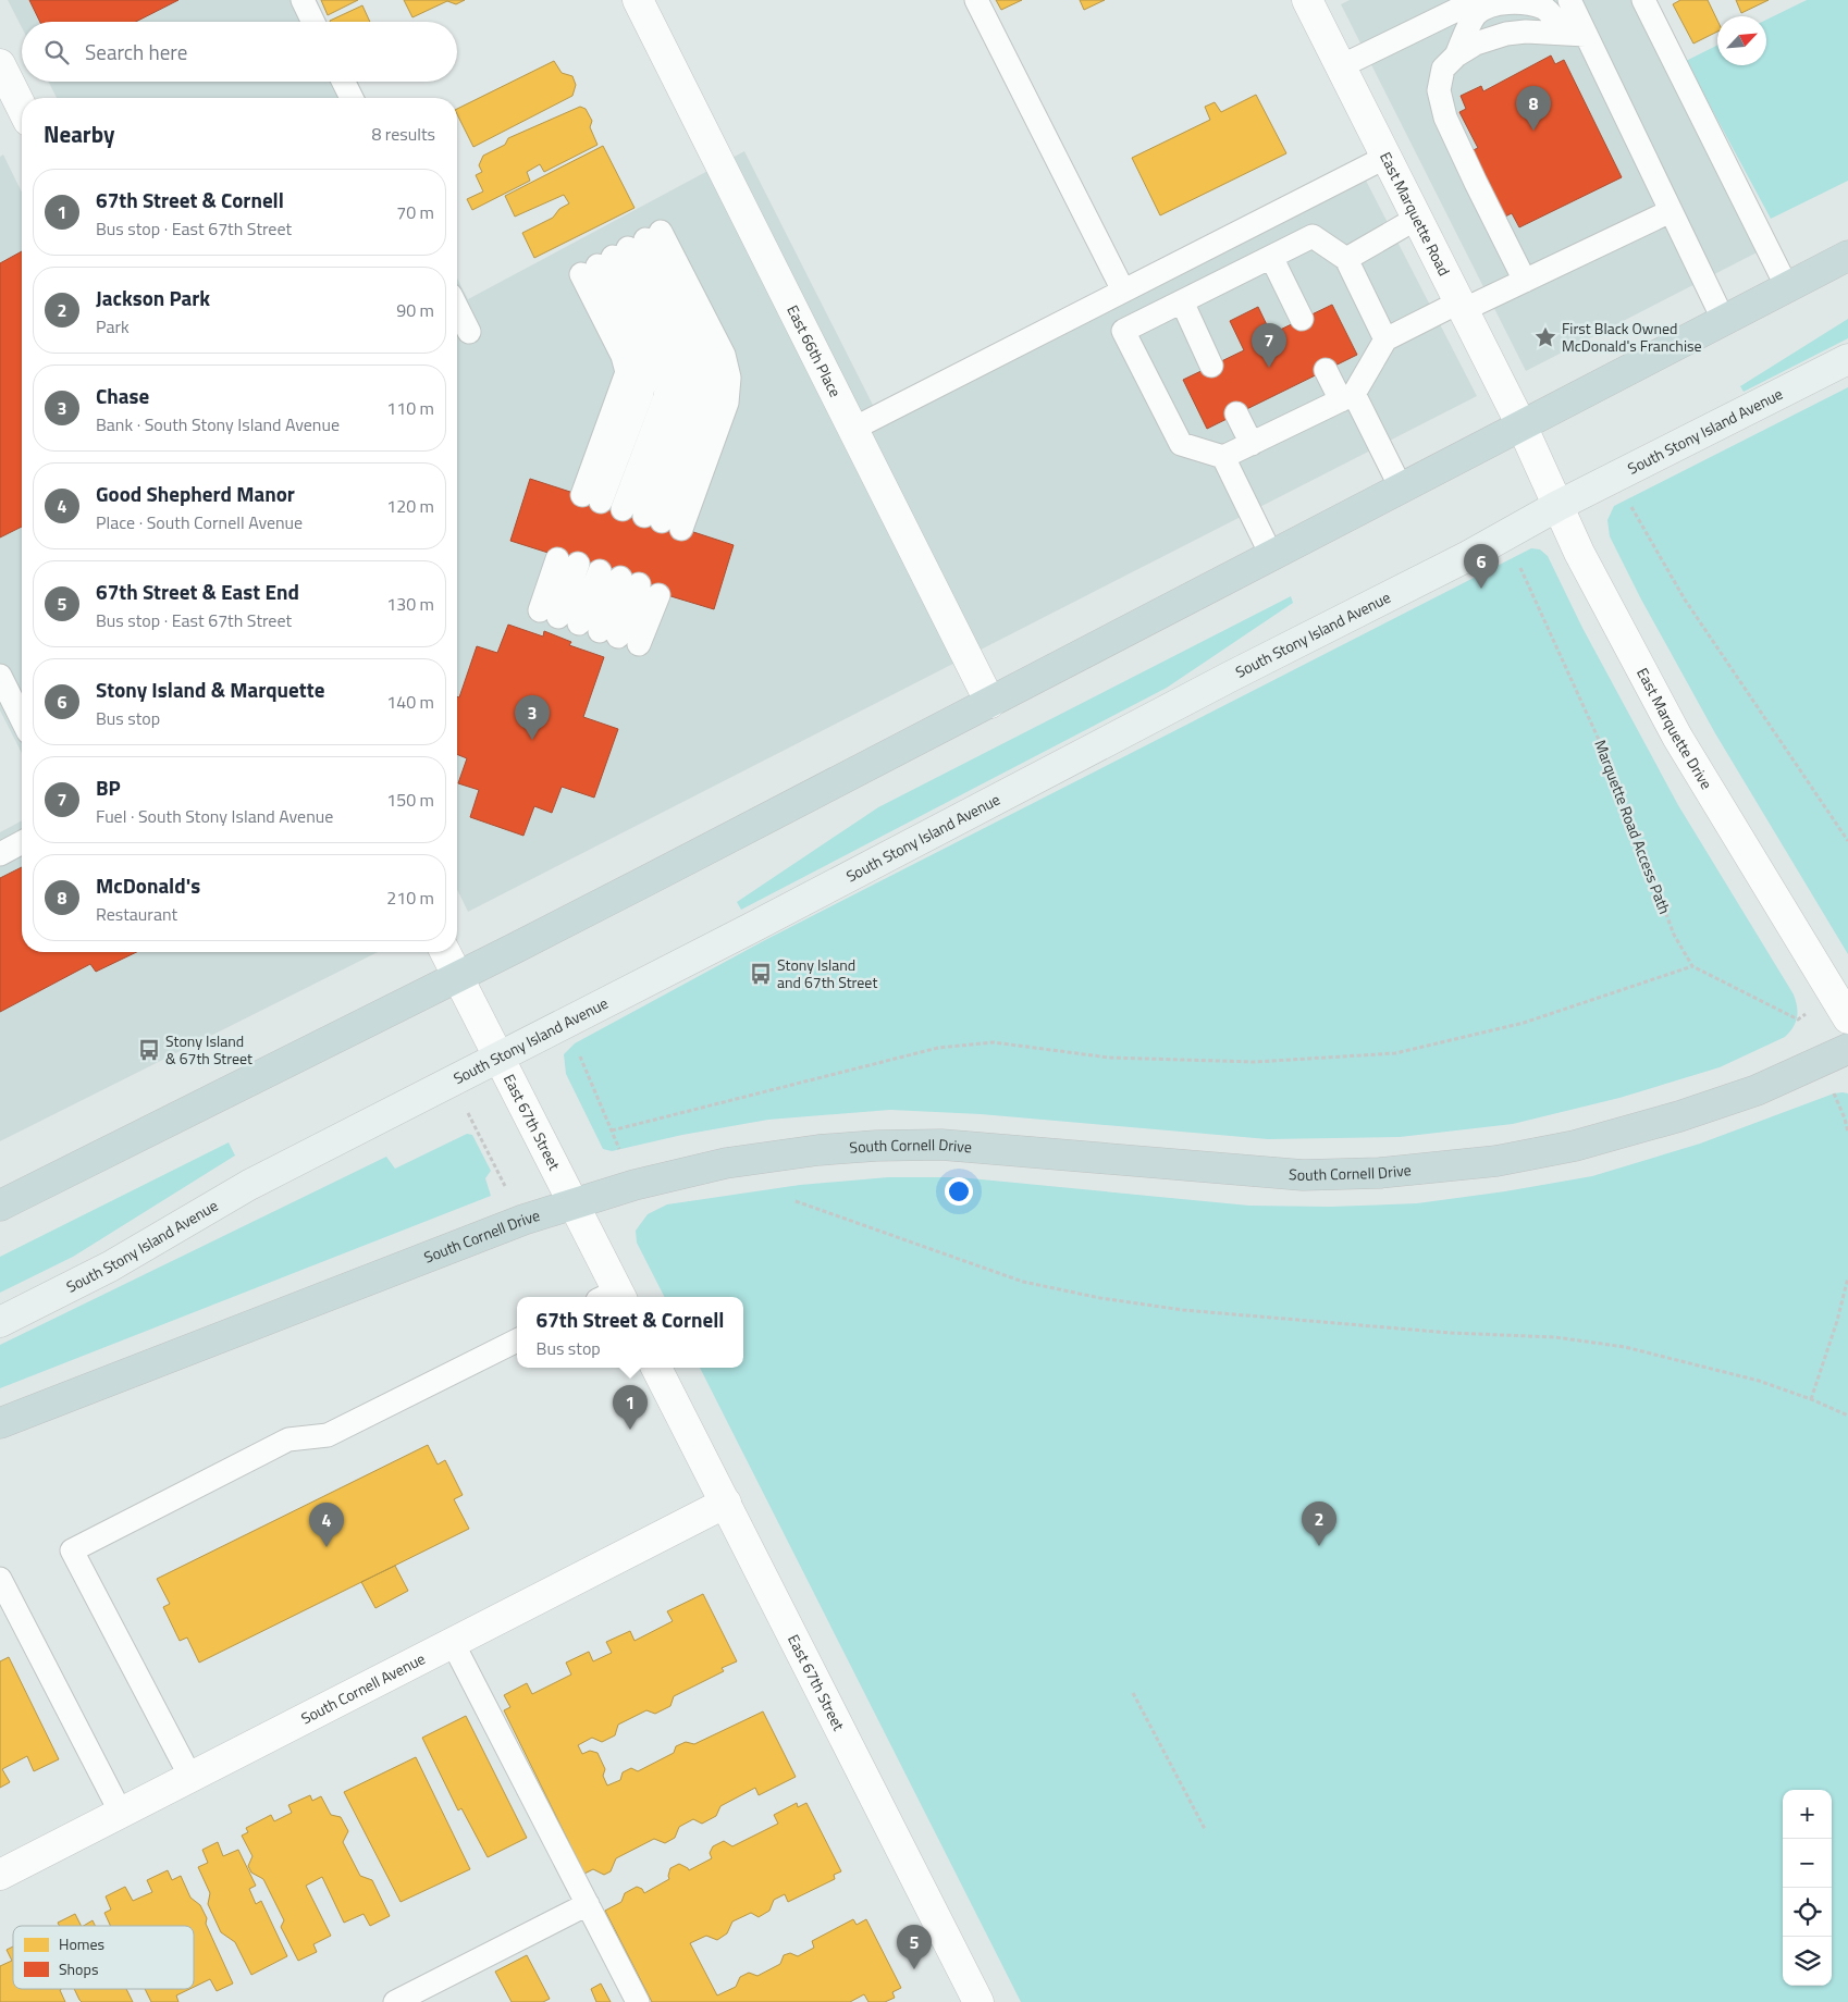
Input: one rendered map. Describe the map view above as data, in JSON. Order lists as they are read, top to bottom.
{
  "streets": {
    "highway": ["South Cornell Drive"],
    "main road": ["South Stony Island Avenue"],
    "street": [
      "East Marquette Road",
      "East 66th Place",
      "East Marquette Drive",
      "East 67th Street",
      "South Cornell Avenue"
    ],
    "path": ["Marquette Road Access Path"]
  },
  "crossings": [
    ["East Marquette Road", "East Marquette Drive"],
    ["South Stony Island Avenue", "East Marquette Drive"],
    ["South Stony Island Avenue", "East 67th Street"],
    ["East 67th Street", "South Cornell Drive"],
    ["East 67th Street", "South Cornell Avenue"]
  ],
  "places": {
    "place": ["First Black Owned McDonald's Franchise"],
    "bus stop": ["Stony Island and 67th Street", "Stony Island & 67th Street"]
  },
  "legend": ["Homes", "Shops"],
  "north": "top right",
  "page": {
    "search": "Search here",
    "pins": [
      "8",
      "7",
      "6",
      "3",
      "1",
      "2",
      "4",
      "5"
    ],
    "heading": ["Nearby", "8 results"],
    "list": [
      {
        "mark": "1",
        "name": "67th Street & Cornell",
        "note": "Bus stop · East 67th Street",
        "value": "70 m"
      },
      {
        "mark": "2",
        "name": "Jackson Park",
        "note": "Park",
        "value": "90 m"
      },
      {
        "mark": "3",
        "name": "Chase",
        "note": "Bank · South Stony Island Avenue",
        "value": "110 m"
      },
      {
        "mark": "4",
        "name": "Good Shepherd Manor",
        "note": "Place · South Cornell Avenue",
        "value": "120 m"
      },
      {
        "mark": "5",
        "name": "67th Street & East End",
        "note": "Bus stop · East 67th Street",
        "value": "130 m"
      },
      {
        "mark": "6",
        "name": "Stony Island & Marquette",
        "note": "Bus stop",
        "value": "140 m"
      },
      {
        "mark": "7",
        "name": "BP",
        "note": "Fuel · South Stony Island Avenue",
        "value": "150 m"
      },
      {
        "mark": "8",
        "name": "McDonald's",
        "note": "Restaurant",
        "value": "210 m"
      }
    ],
    "popup": ["67th Street & Cornell", "Bus stop"],
    "map_buttons": ["+", "−"]
  }
}
